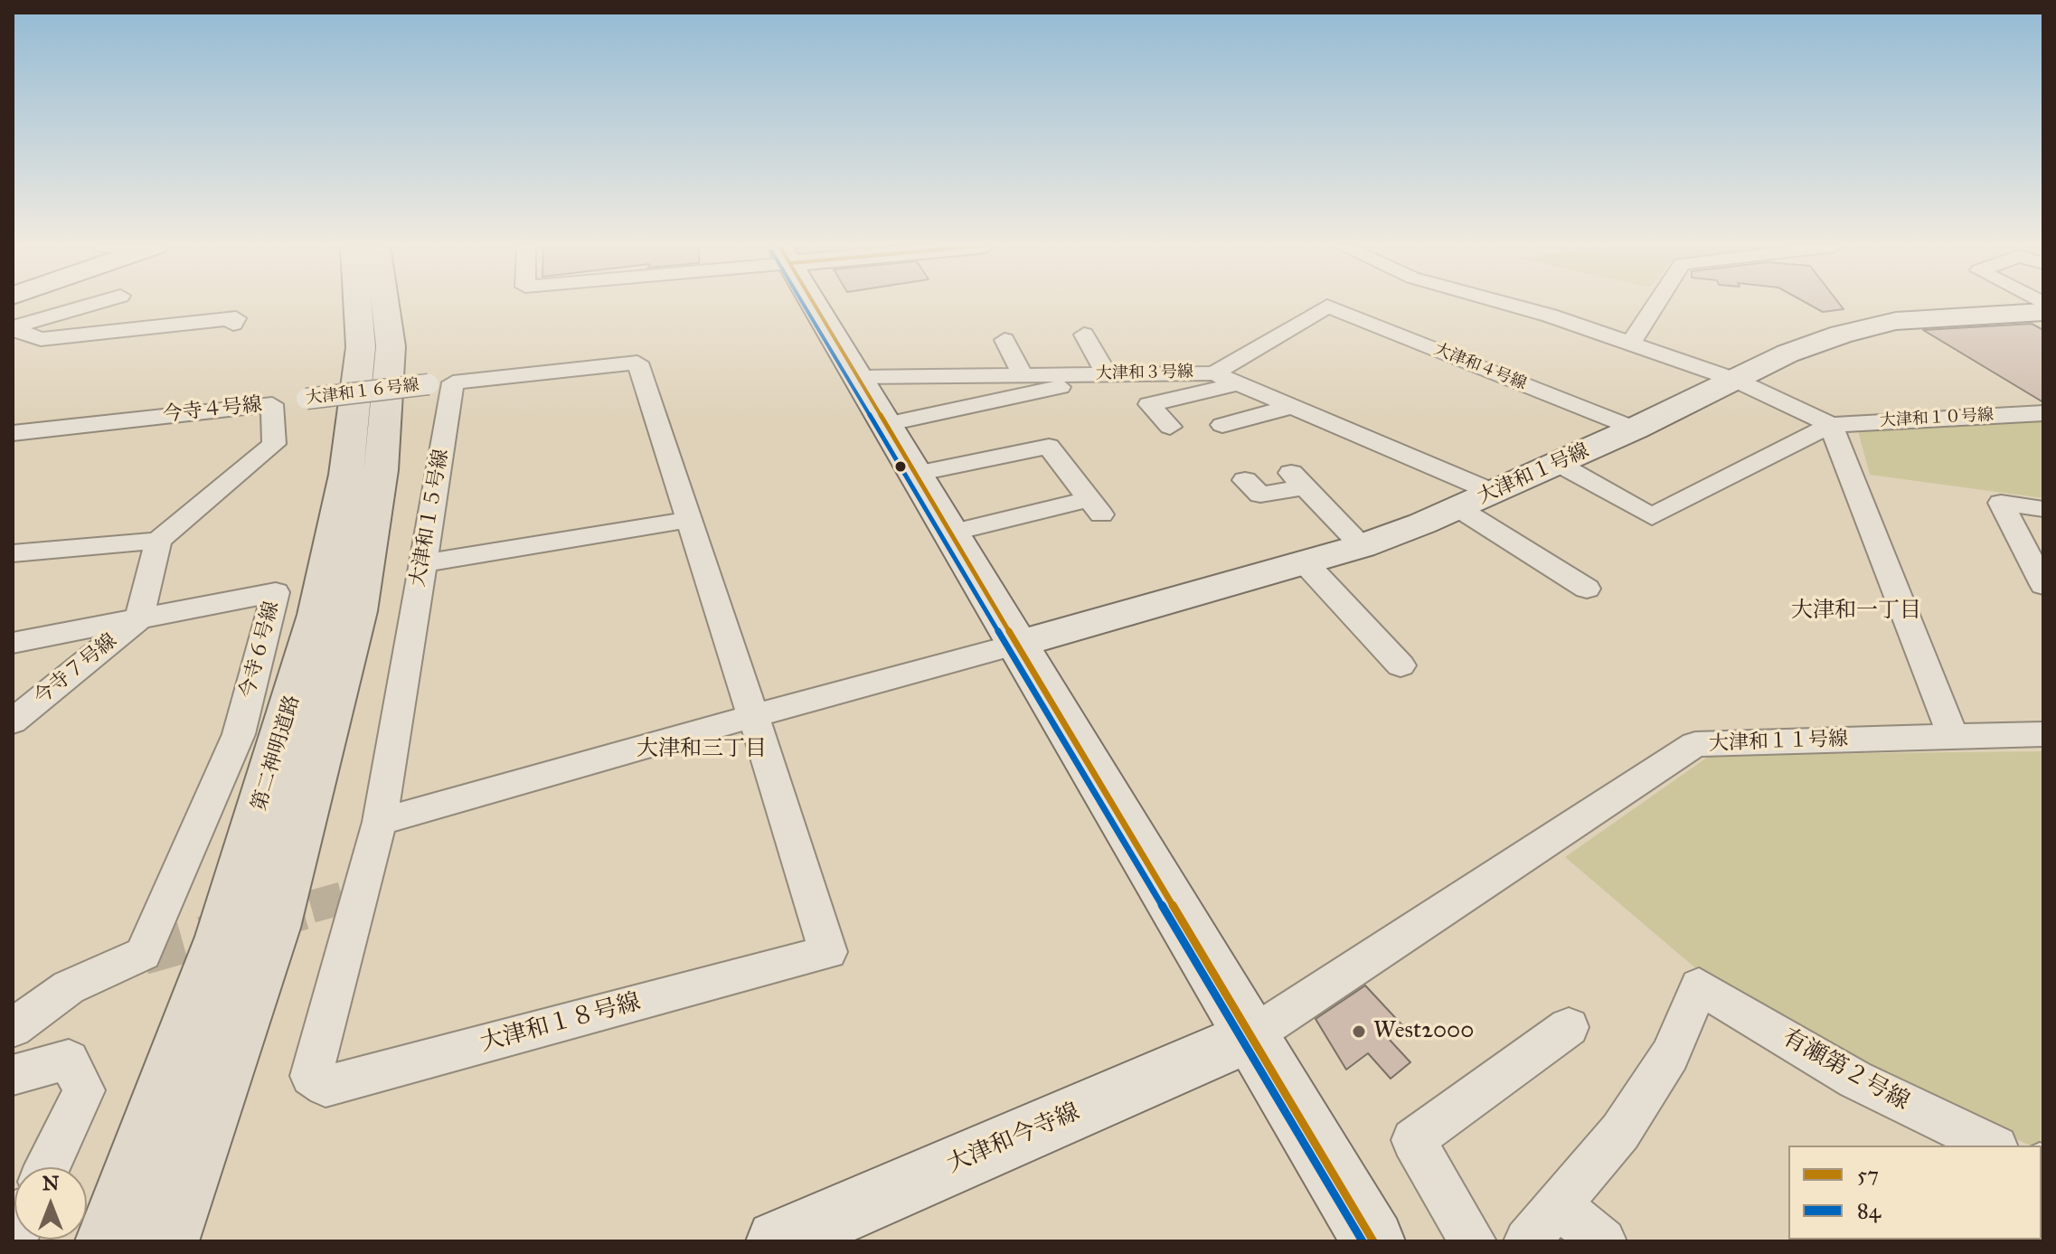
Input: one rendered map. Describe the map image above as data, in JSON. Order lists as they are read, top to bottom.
{
  "streets": {
    "highway": ["第二神明道路"],
    "street": [
      "大津和４号線",
      "大津和３号線",
      "大津和１６号線",
      "今寺４号線",
      "大津和１０号線",
      "大津和１号線",
      "大津和１５号線",
      "今寺６号線",
      "今寺７号線",
      "大津和１１号線",
      "大津和１８号線",
      "有瀬第２号線",
      "大津和今寺線"
    ]
  },
  "crossings": [
    ["大津和４号線", "大津和３号線"],
    ["大津和４号線", "大津和１号線"],
    ["大津和３号線", "大津和１号線"],
    ["大津和１６号線", "今寺４号線"],
    ["大津和１６号線", "大津和１５号線"],
    ["大津和１５号線", "大津和１８号線"],
    ["今寺６号線", "今寺７号線"],
    ["大津和１１号線", "大津和今寺線"]
  ],
  "districts": ["大津和一丁目", "大津和三丁目"],
  "places": ["West2000"],
  "lines": ["transit line 57", "transit line 84"],
  "legend": ["57", "84"],
  "north": "top"
}
